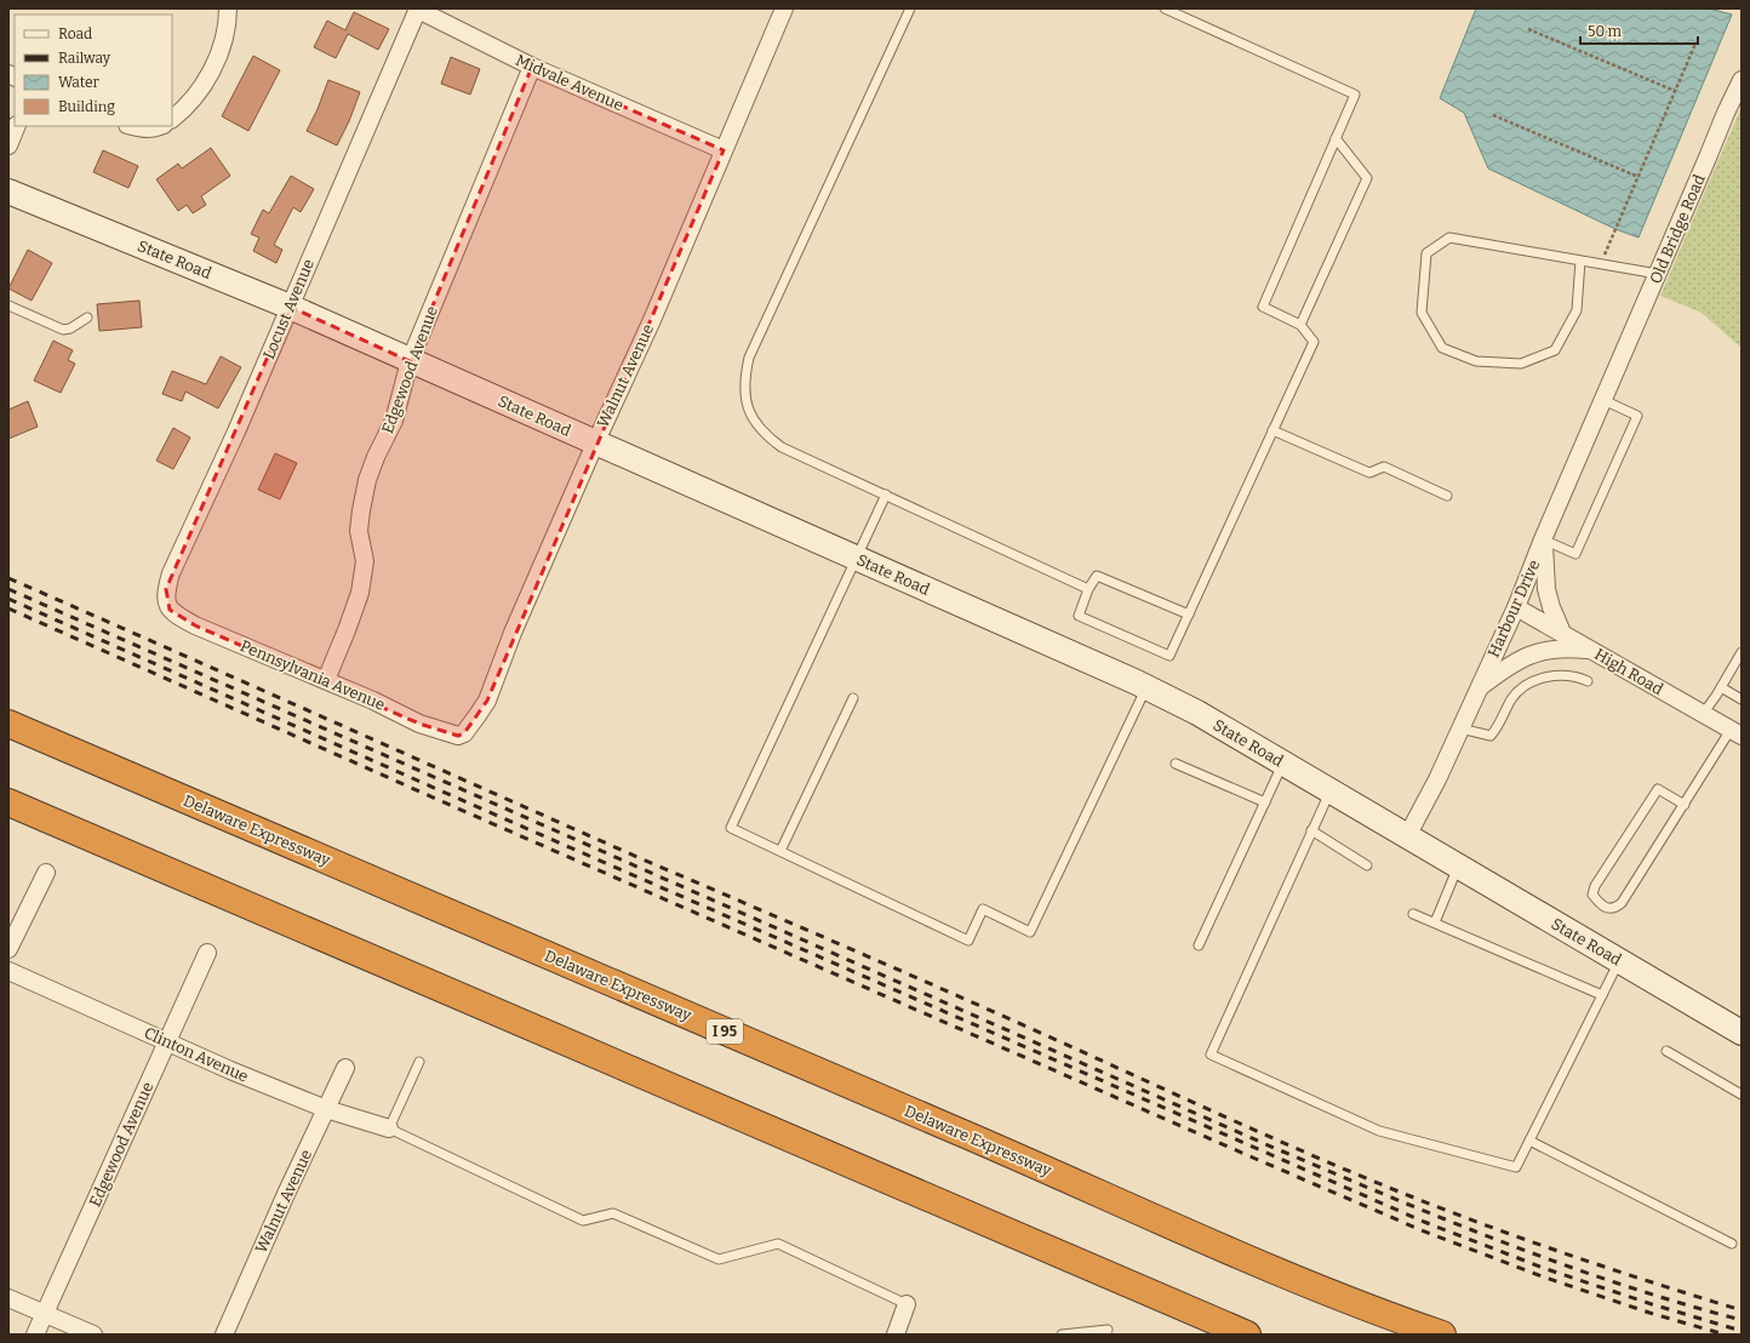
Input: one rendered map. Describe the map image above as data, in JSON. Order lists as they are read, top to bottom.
{
  "streets": {
    "highway": ["Delaware Expressway", "I 95"],
    "main road": ["State Road"],
    "street": [
      "Midvale Avenue",
      "Old Bridge Road",
      "Locust Avenue",
      "Edgewood Avenue",
      "Walnut Avenue",
      "Harbour Drive",
      "High Road",
      "Pennsylvania Avenue",
      "Clinton Avenue"
    ]
  },
  "crossings": [
    ["Midvale Avenue", "Locust Avenue"],
    ["Midvale Avenue", "Edgewood Avenue"],
    ["Midvale Avenue", "Walnut Avenue"],
    ["Old Bridge Road", "Harbour Drive"],
    ["State Road", "Locust Avenue"],
    ["State Road", "Edgewood Avenue"],
    ["State Road", "Walnut Avenue"],
    ["State Road", "Harbour Drive"],
    ["Locust Avenue", "Pennsylvania Avenue"],
    ["Edgewood Avenue", "Pennsylvania Avenue"],
    ["Edgewood Avenue", "Clinton Avenue"],
    ["Walnut Avenue", "Pennsylvania Avenue"],
    ["Walnut Avenue", "Clinton Avenue"],
    ["Harbour Drive", "High Road"]
  ],
  "legend": [
    "Road",
    "Railway",
    "Water",
    "Building"
  ],
  "scale_bar": "50 m"
}
